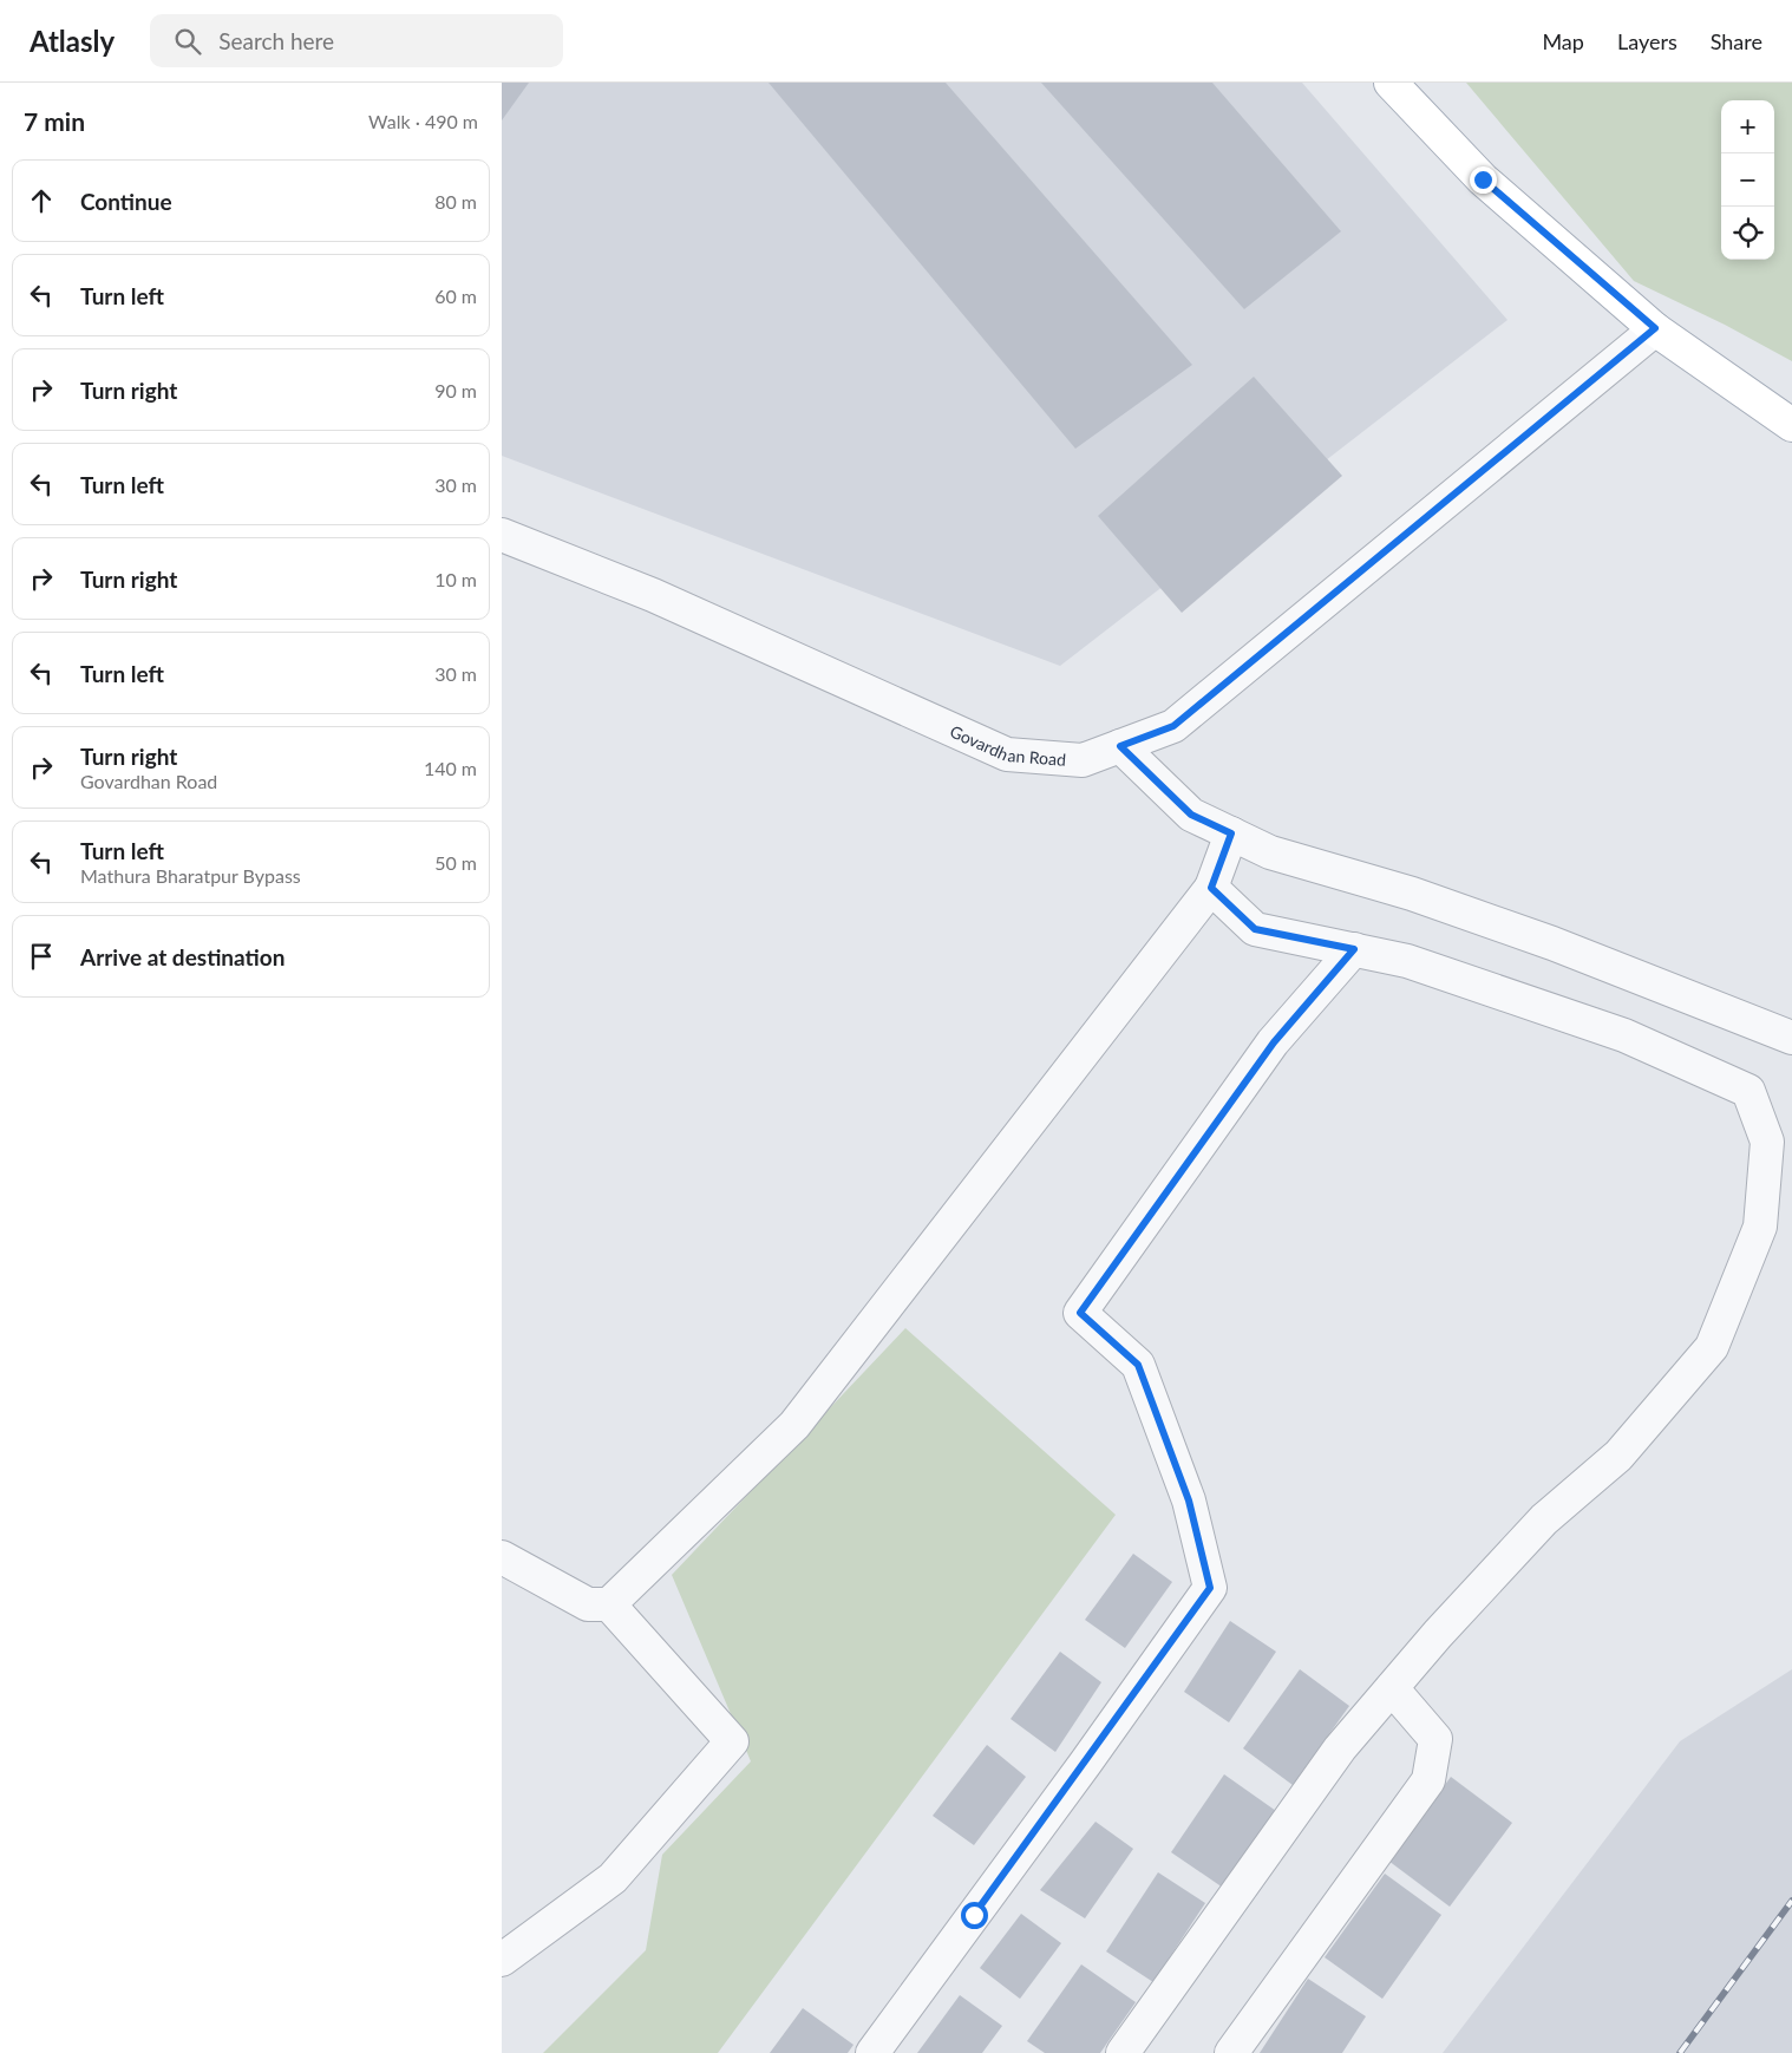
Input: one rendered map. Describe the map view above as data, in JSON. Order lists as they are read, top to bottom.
{
  "streets": {
    "street": ["Govardhan Road"]
  },
  "page": {
    "header": "Atlasly",
    "search": "Search here",
    "nav": ["Map", "Layers", "Share"],
    "heading": ["7 min", "Walk · 490 m"],
    "map_buttons": ["+", "−"],
    "list": [
      ["Continue", "80 m"],
      ["Turn left", "60 m"],
      ["Turn right", "90 m"],
      ["Turn left", "30 m"],
      ["Turn right", "10 m"],
      ["Turn left", "30 m"],
      ["Turn right", "Govardhan Road", "140 m"],
      ["Turn left", "Mathura Bharatpur Bypass", "50 m"],
      "Arrive at destination"
    ]
  }
}
